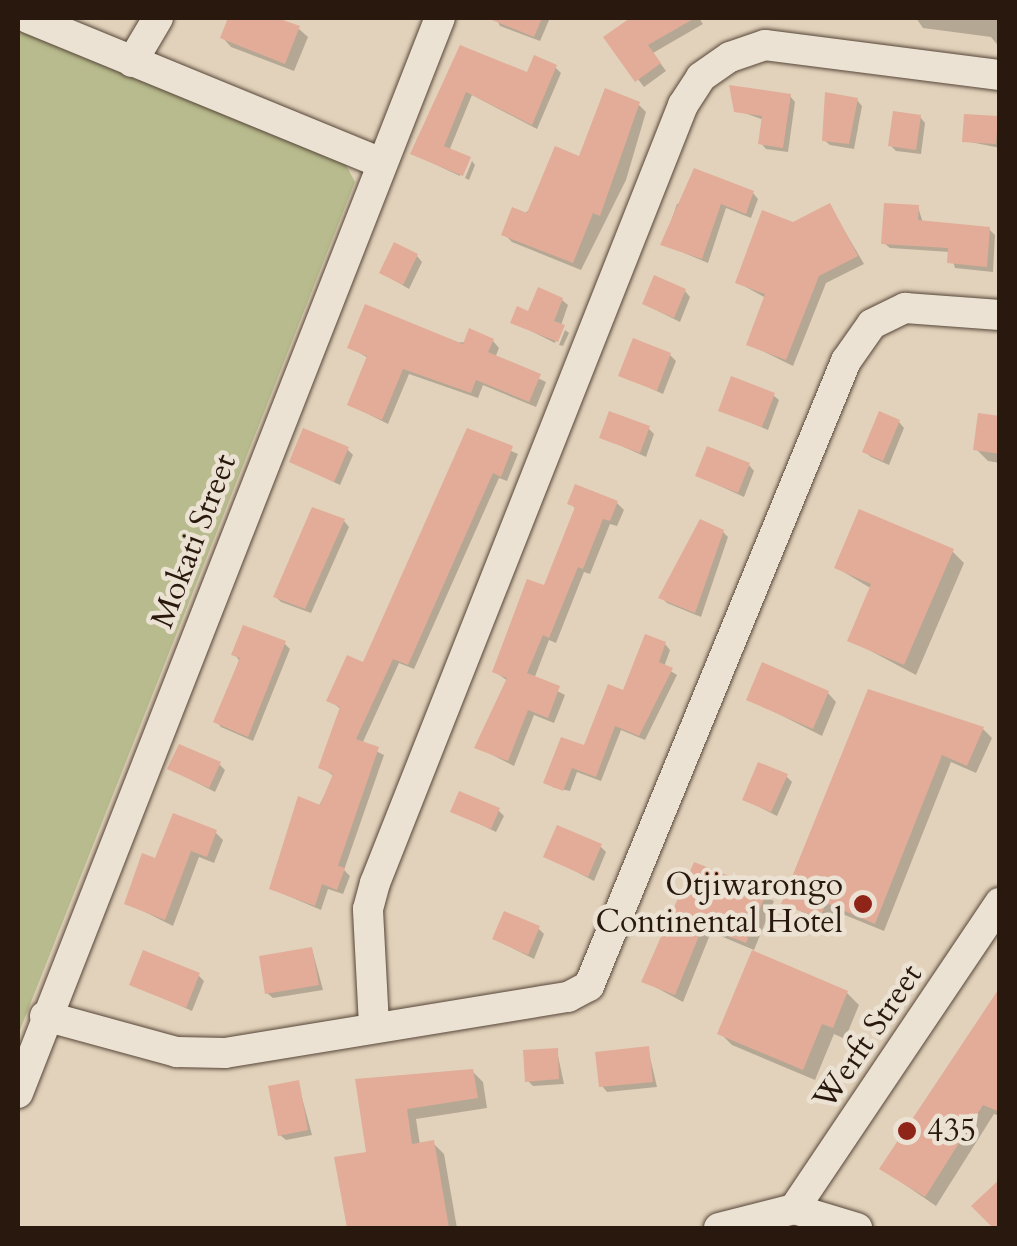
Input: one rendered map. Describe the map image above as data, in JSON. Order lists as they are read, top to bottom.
{
  "streets": {
    "street": ["Mokati Street", "Werft Street"]
  },
  "places": ["Otjiwarongo Continental Hotel", "435"]
}
